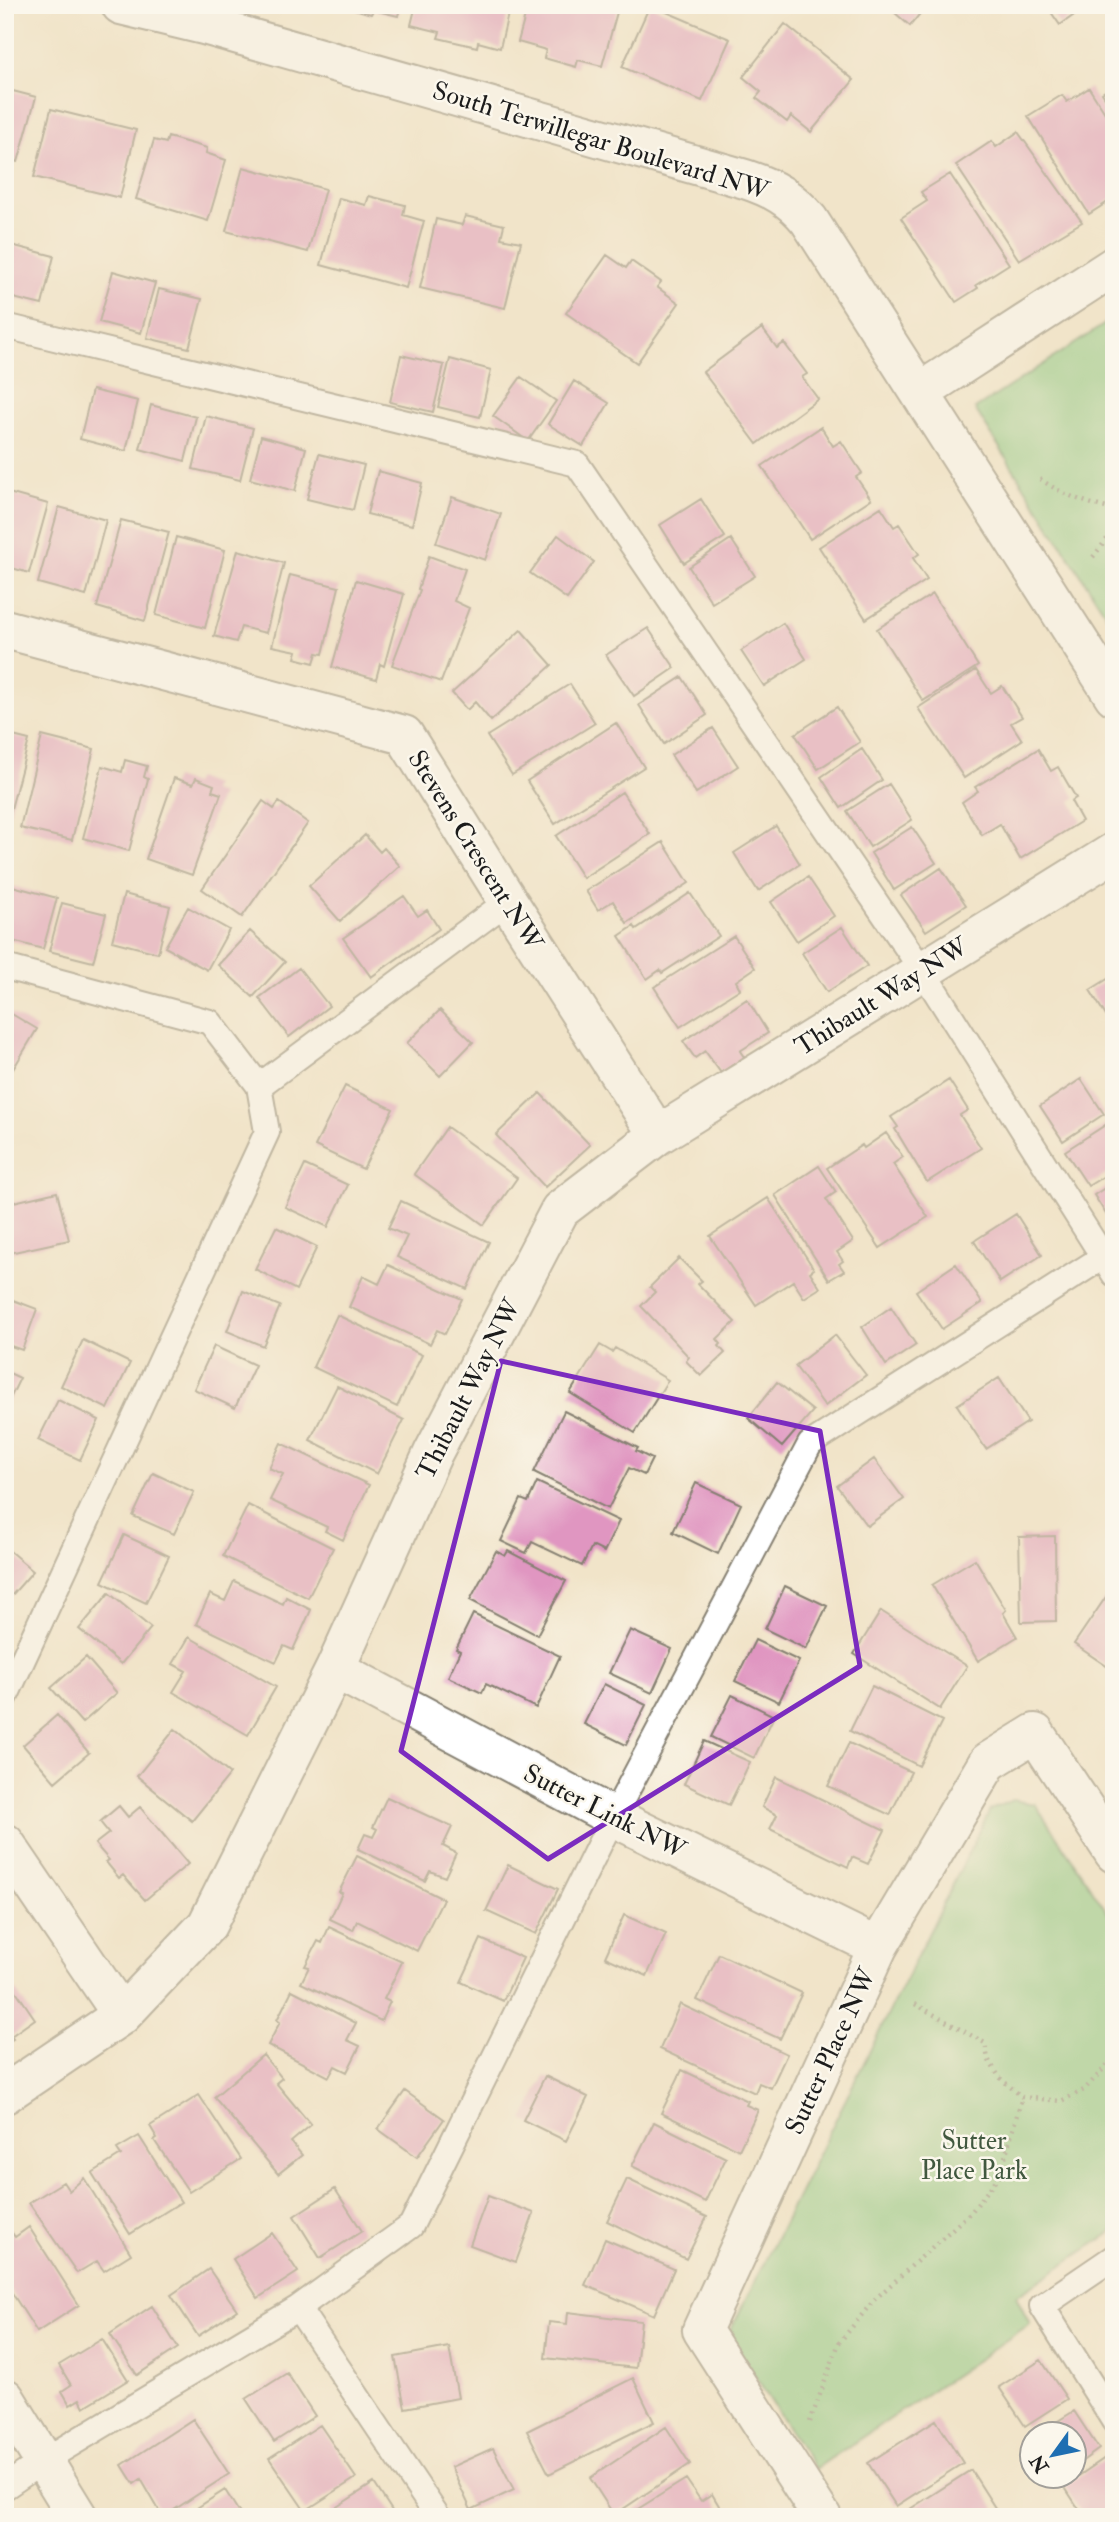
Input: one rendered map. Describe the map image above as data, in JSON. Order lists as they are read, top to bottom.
{
  "streets": {
    "street": [
      "South Terwillegar Boulevard NW",
      "Stevens Crescent NW",
      "Thibault Way NW",
      "Sutter Link NW",
      "Sutter Place NW"
    ]
  },
  "crossings": [
    ["Stevens Crescent NW", "Thibault Way NW"],
    ["Thibault Way NW", "Sutter Link NW"],
    ["Sutter Link NW", "Sutter Place NW"]
  ],
  "parks": ["Sutter Place Park"],
  "north": "bottom left"
}
